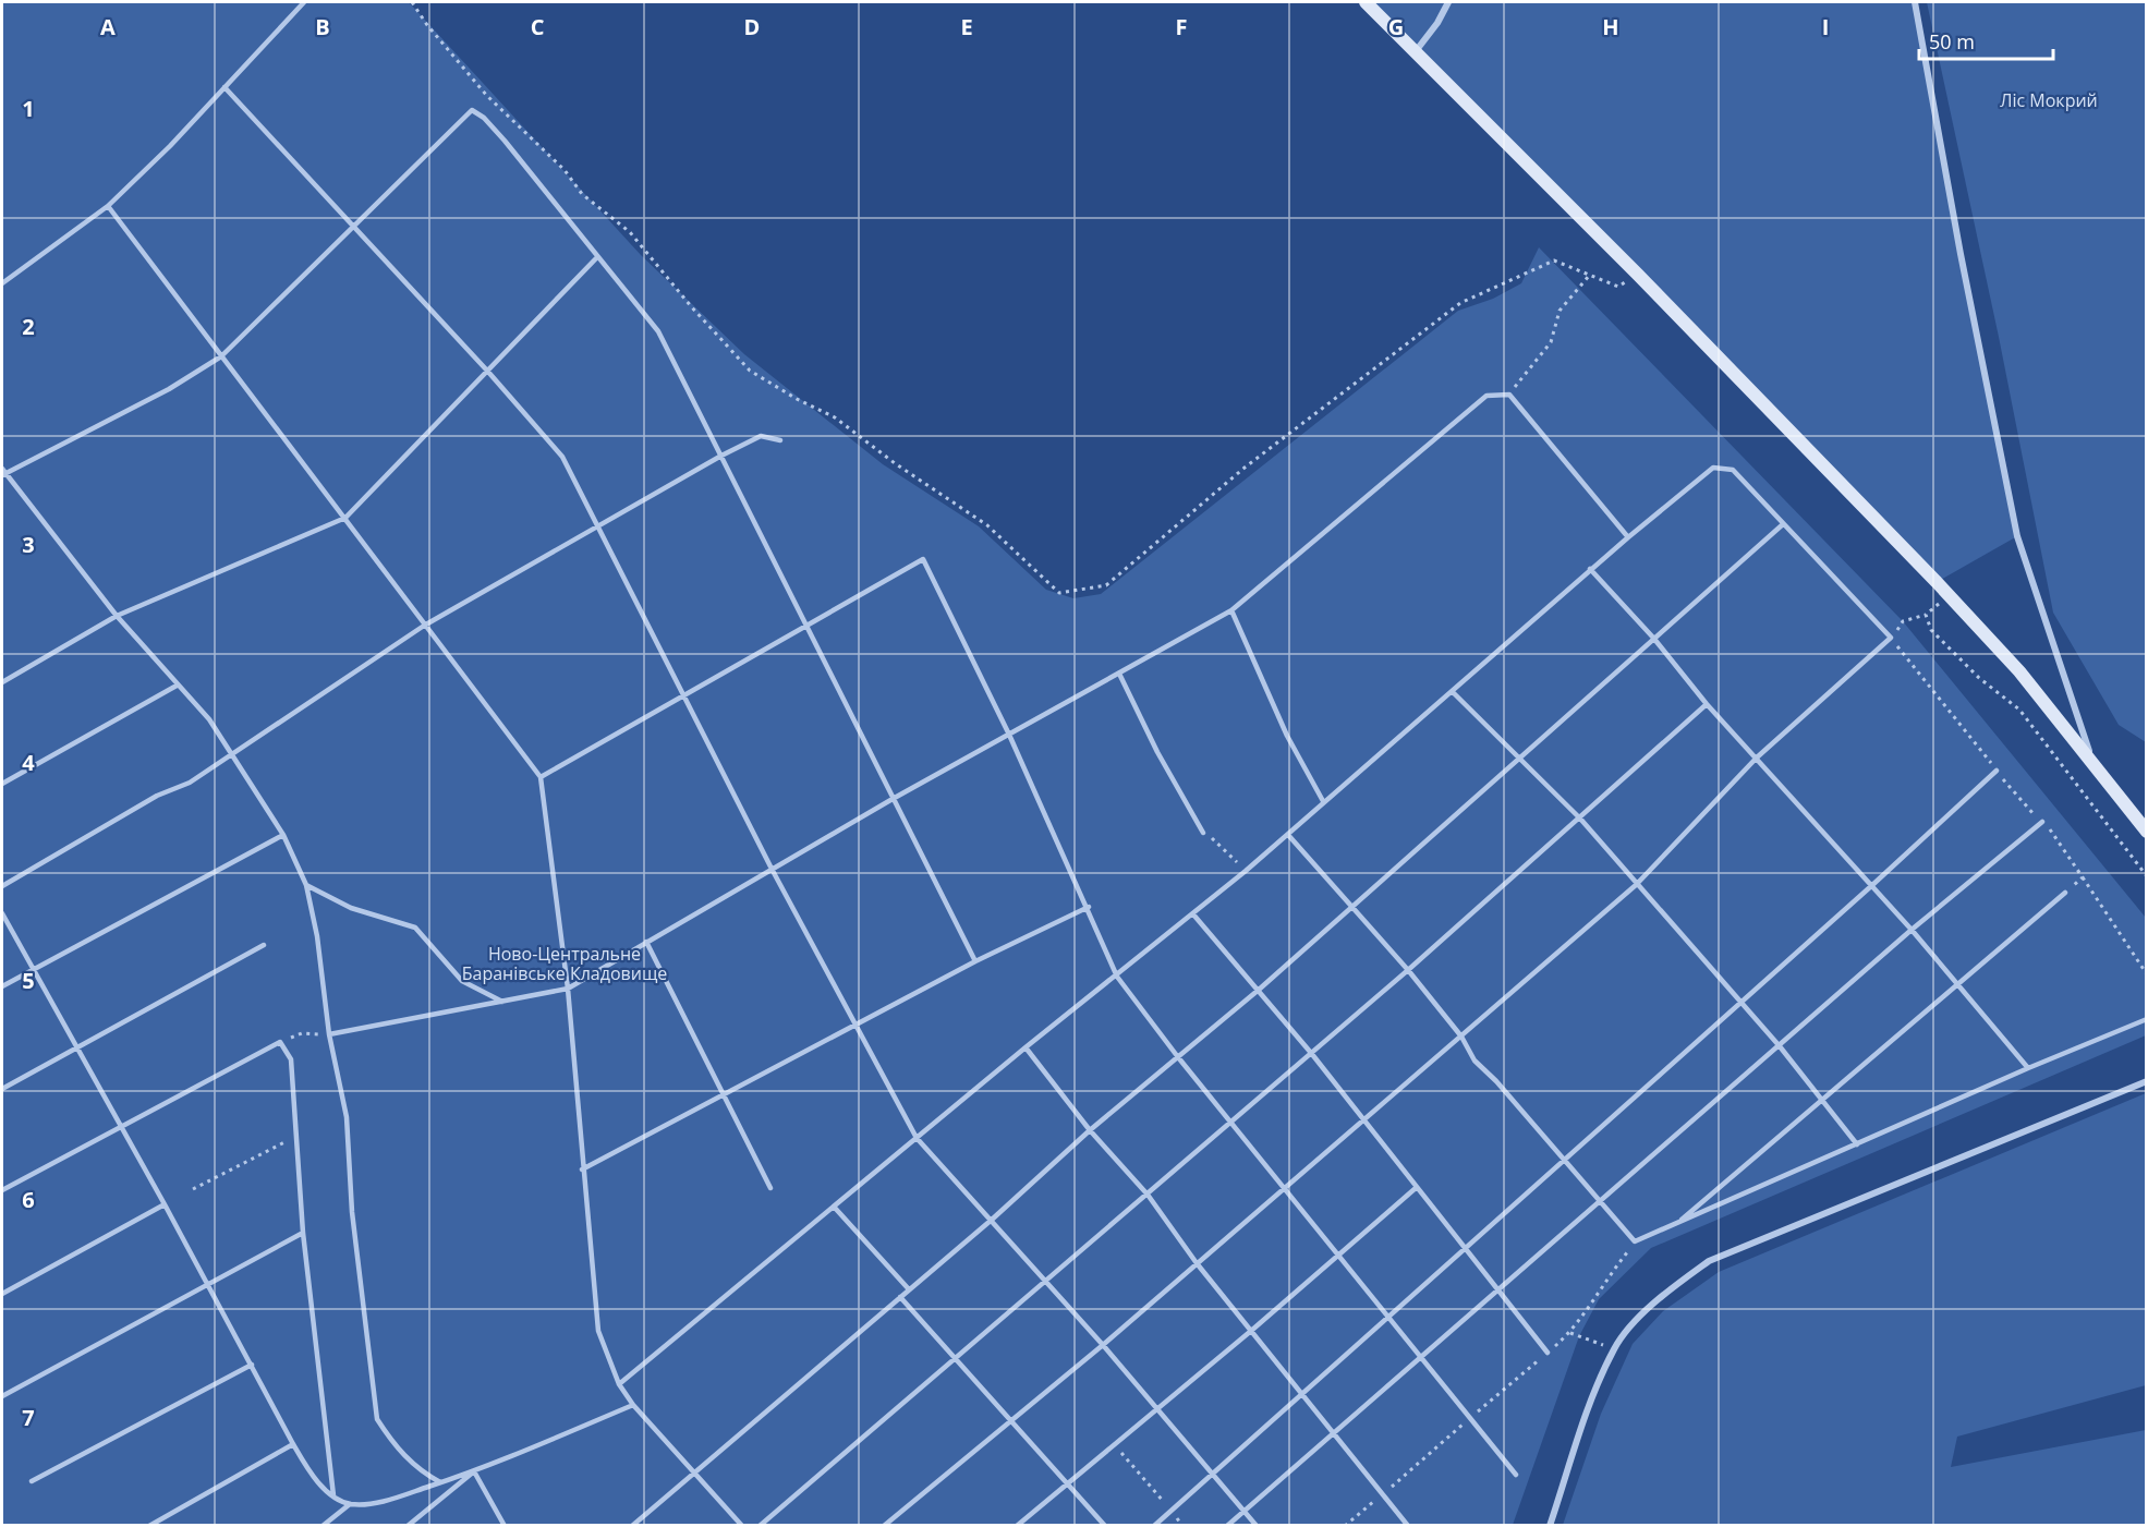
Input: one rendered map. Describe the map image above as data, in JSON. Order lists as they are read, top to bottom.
{
  "parks": ["Ліс Мокрий", "Ново-Центральне Баранівське Кладовище"],
  "scale_bar": "50 m",
  "grid": {
    "columns": [
      "A",
      "B",
      "C",
      "D",
      "E",
      "F",
      "G",
      "H",
      "I"
    ],
    "rows": [
      "1",
      "2",
      "3",
      "4",
      "5",
      "6",
      "7"
    ]
  }
}
